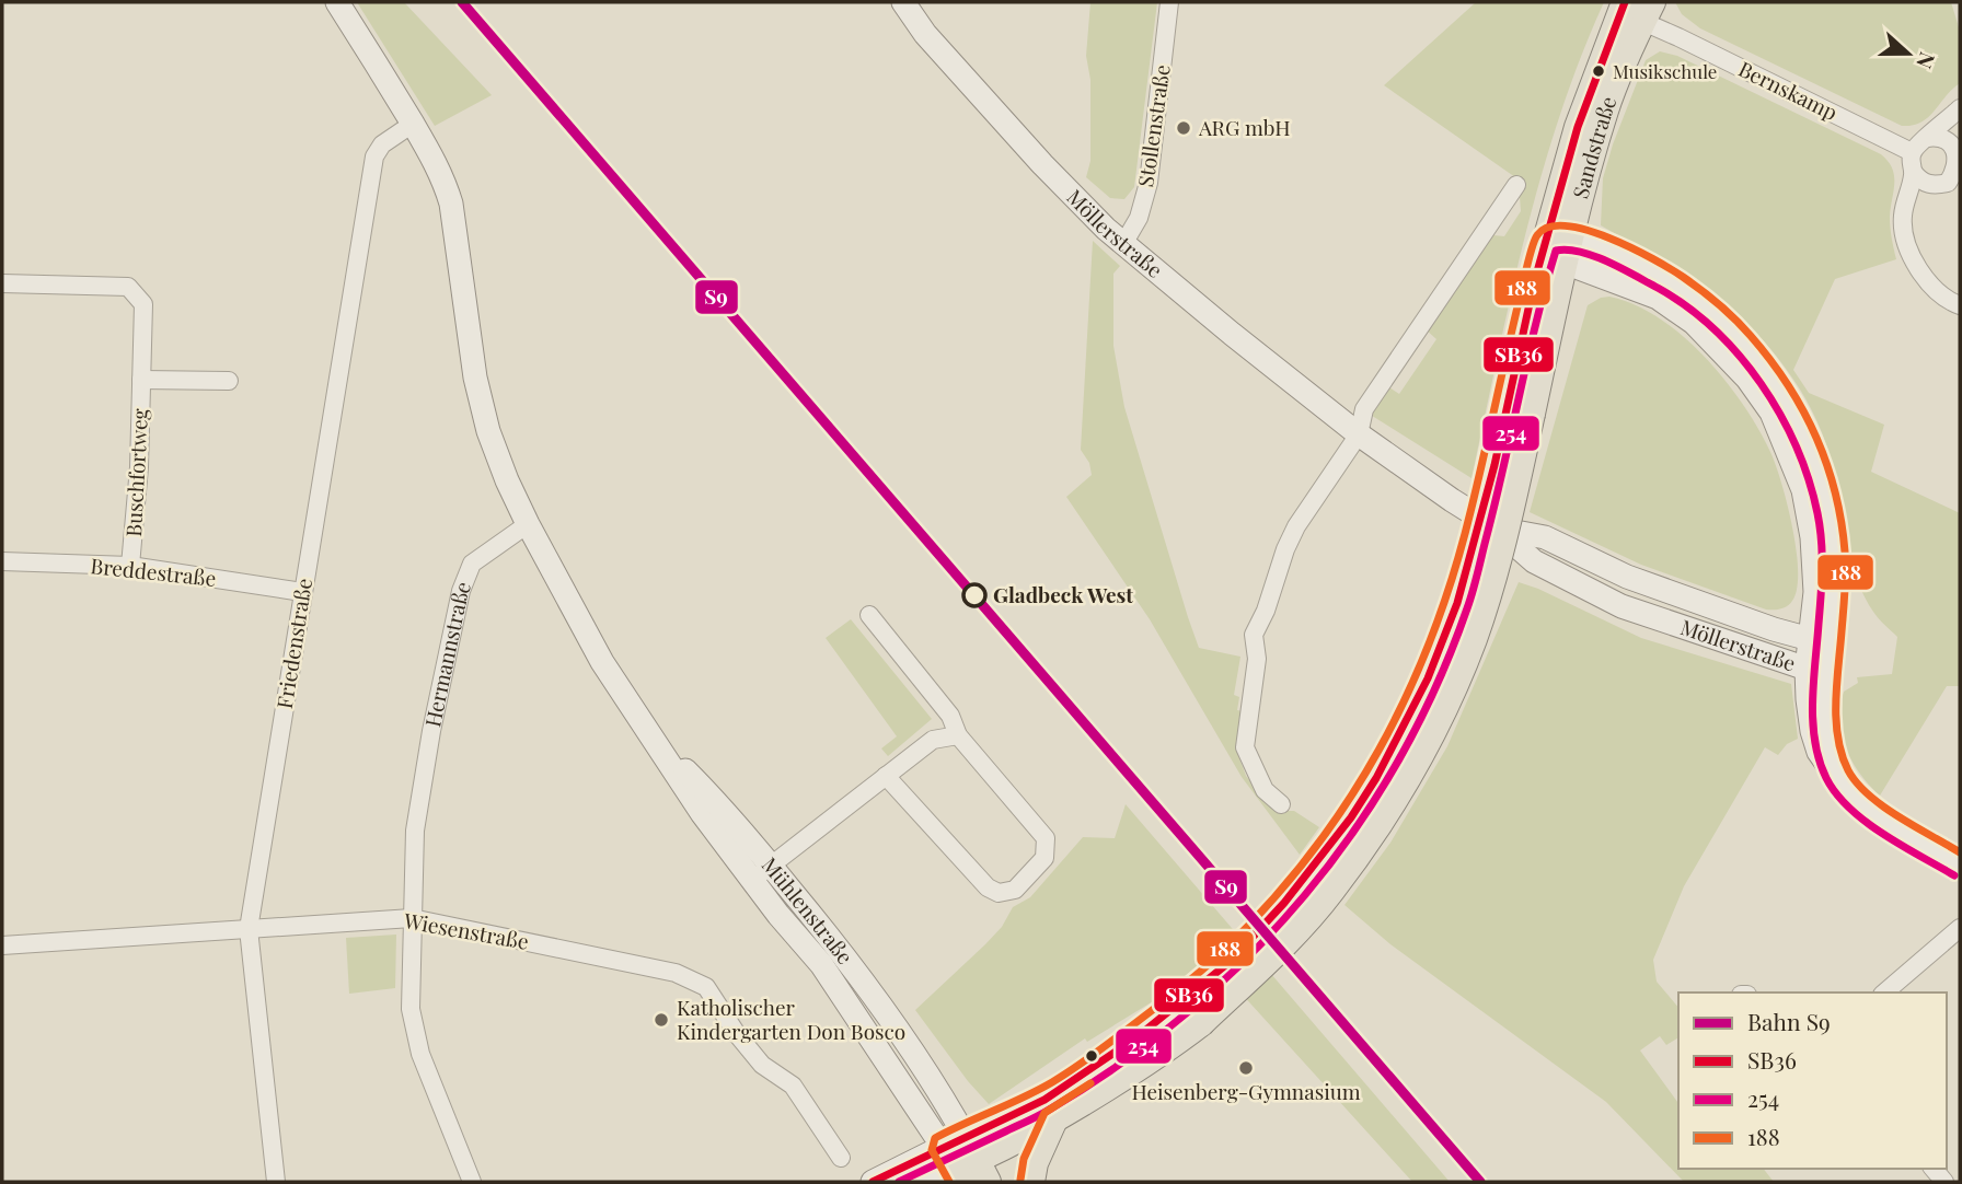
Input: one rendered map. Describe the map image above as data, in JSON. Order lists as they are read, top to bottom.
{
  "streets": {
    "main road": ["Sandstraße", "Möllerstraße", "Mühlenstraße"],
    "street": [
      "Bernskamp",
      "Stollenstraße",
      "Buschfortweg",
      "Breddestraße",
      "Friedenstraße",
      "Hermannstraße",
      "Wiesenstraße"
    ]
  },
  "crossings": [
    ["Bernskamp", "Sandstraße"],
    ["Stollenstraße", "Möllerstraße"],
    ["Sandstraße", "Mühlenstraße"],
    ["Buschfortweg", "Breddestraße"],
    ["Breddestraße", "Friedenstraße"],
    ["Friedenstraße", "Wiesenstraße"],
    ["Hermannstraße", "Mühlenstraße"],
    ["Hermannstraße", "Wiesenstraße"]
  ],
  "places": [
    "Musikschule",
    "ARG mbH",
    "Gladbeck West",
    "Katholischer Kindergarten Don Bosco",
    "Heisenberg-Gymnasium"
  ],
  "lines": [
    "rail line S9",
    "transit line SB36",
    "transit line 188",
    "transit line 254"
  ],
  "legend": [
    "Bahn S9",
    "SB36",
    "254",
    "188"
  ],
  "north": "right"
}
